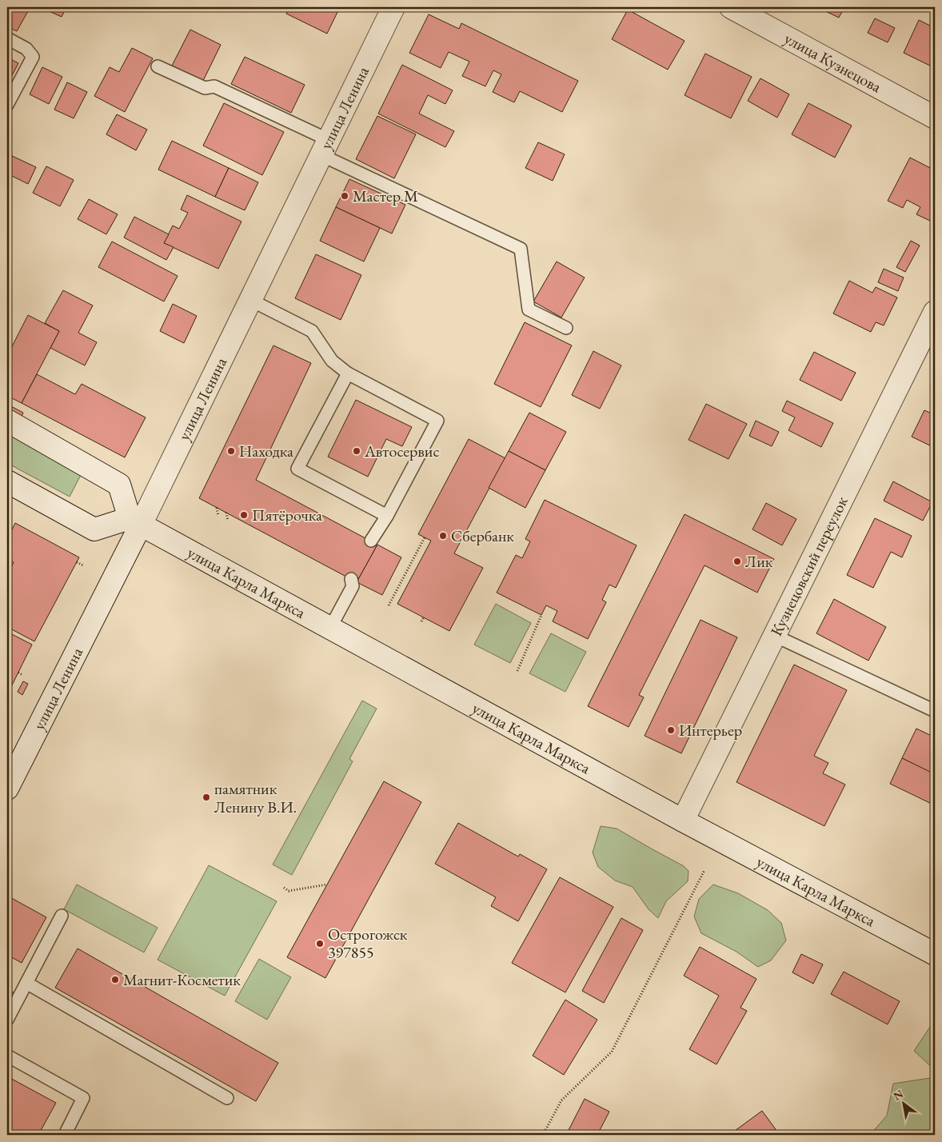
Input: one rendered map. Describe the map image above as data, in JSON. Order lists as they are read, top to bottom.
{
  "streets": {
    "main road": [
      "улица Кузнецова",
      "улица Ленина",
      "Кузнецовский переулок",
      "улица Карла Маркса"
    ]
  },
  "crossings": [
    ["улица Ленина", "улица Карла Маркса"],
    ["Кузнецовский переулок", "улица Карла Маркса"]
  ],
  "places": [
    "Мастер М",
    "Находка",
    "Автосервис",
    "Пятёрочка",
    "Сбербанк",
    "Лик",
    "Интерьер",
    "памятник Ленину В.И.",
    "Острогожск 397855",
    "Магнит-Косметик"
  ],
  "north": "top left"
}
